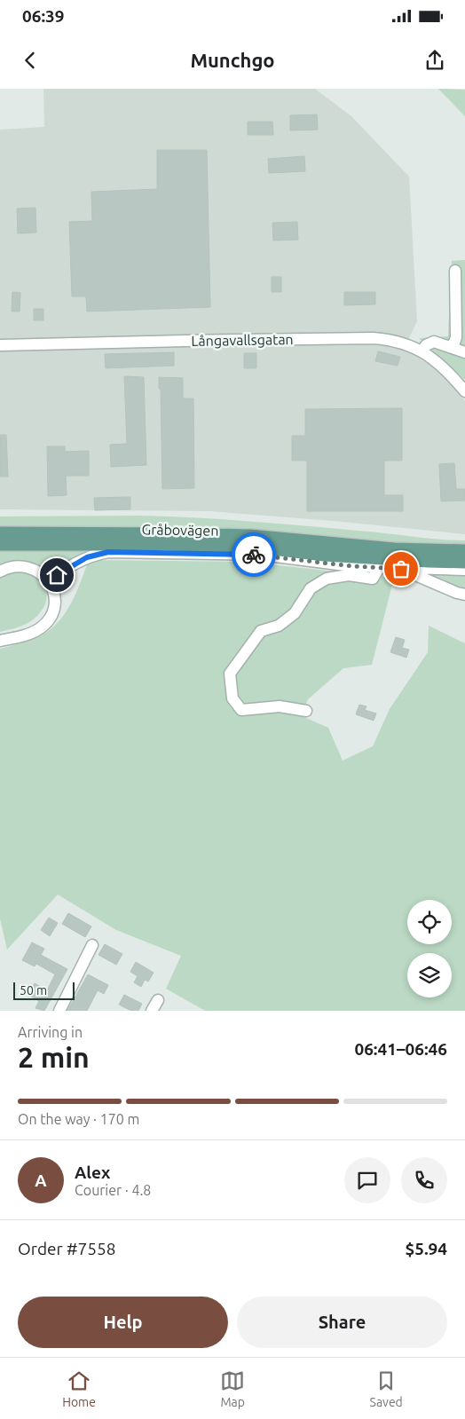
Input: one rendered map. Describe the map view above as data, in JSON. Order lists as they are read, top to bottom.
{
  "streets": {
    "main road": ["Gråbovägen"],
    "street": ["Långavallsgatan"]
  },
  "scale_bar": "50 m",
  "page": {
    "status": "06:39",
    "header": "Munchgo",
    "scale": "50 m",
    "heading": ["2 min", "Arriving in", "06:41–06:46"],
    "panel": [
      "Alex",
      "Courier · 4.8",
      "Order #7558",
      "$5.94"
    ],
    "bar": "On the way · 170 m",
    "round": "A",
    "buttons": ["Help", "Share"],
    "tabs": ["Home", "Map", "Saved"]
  }
}
